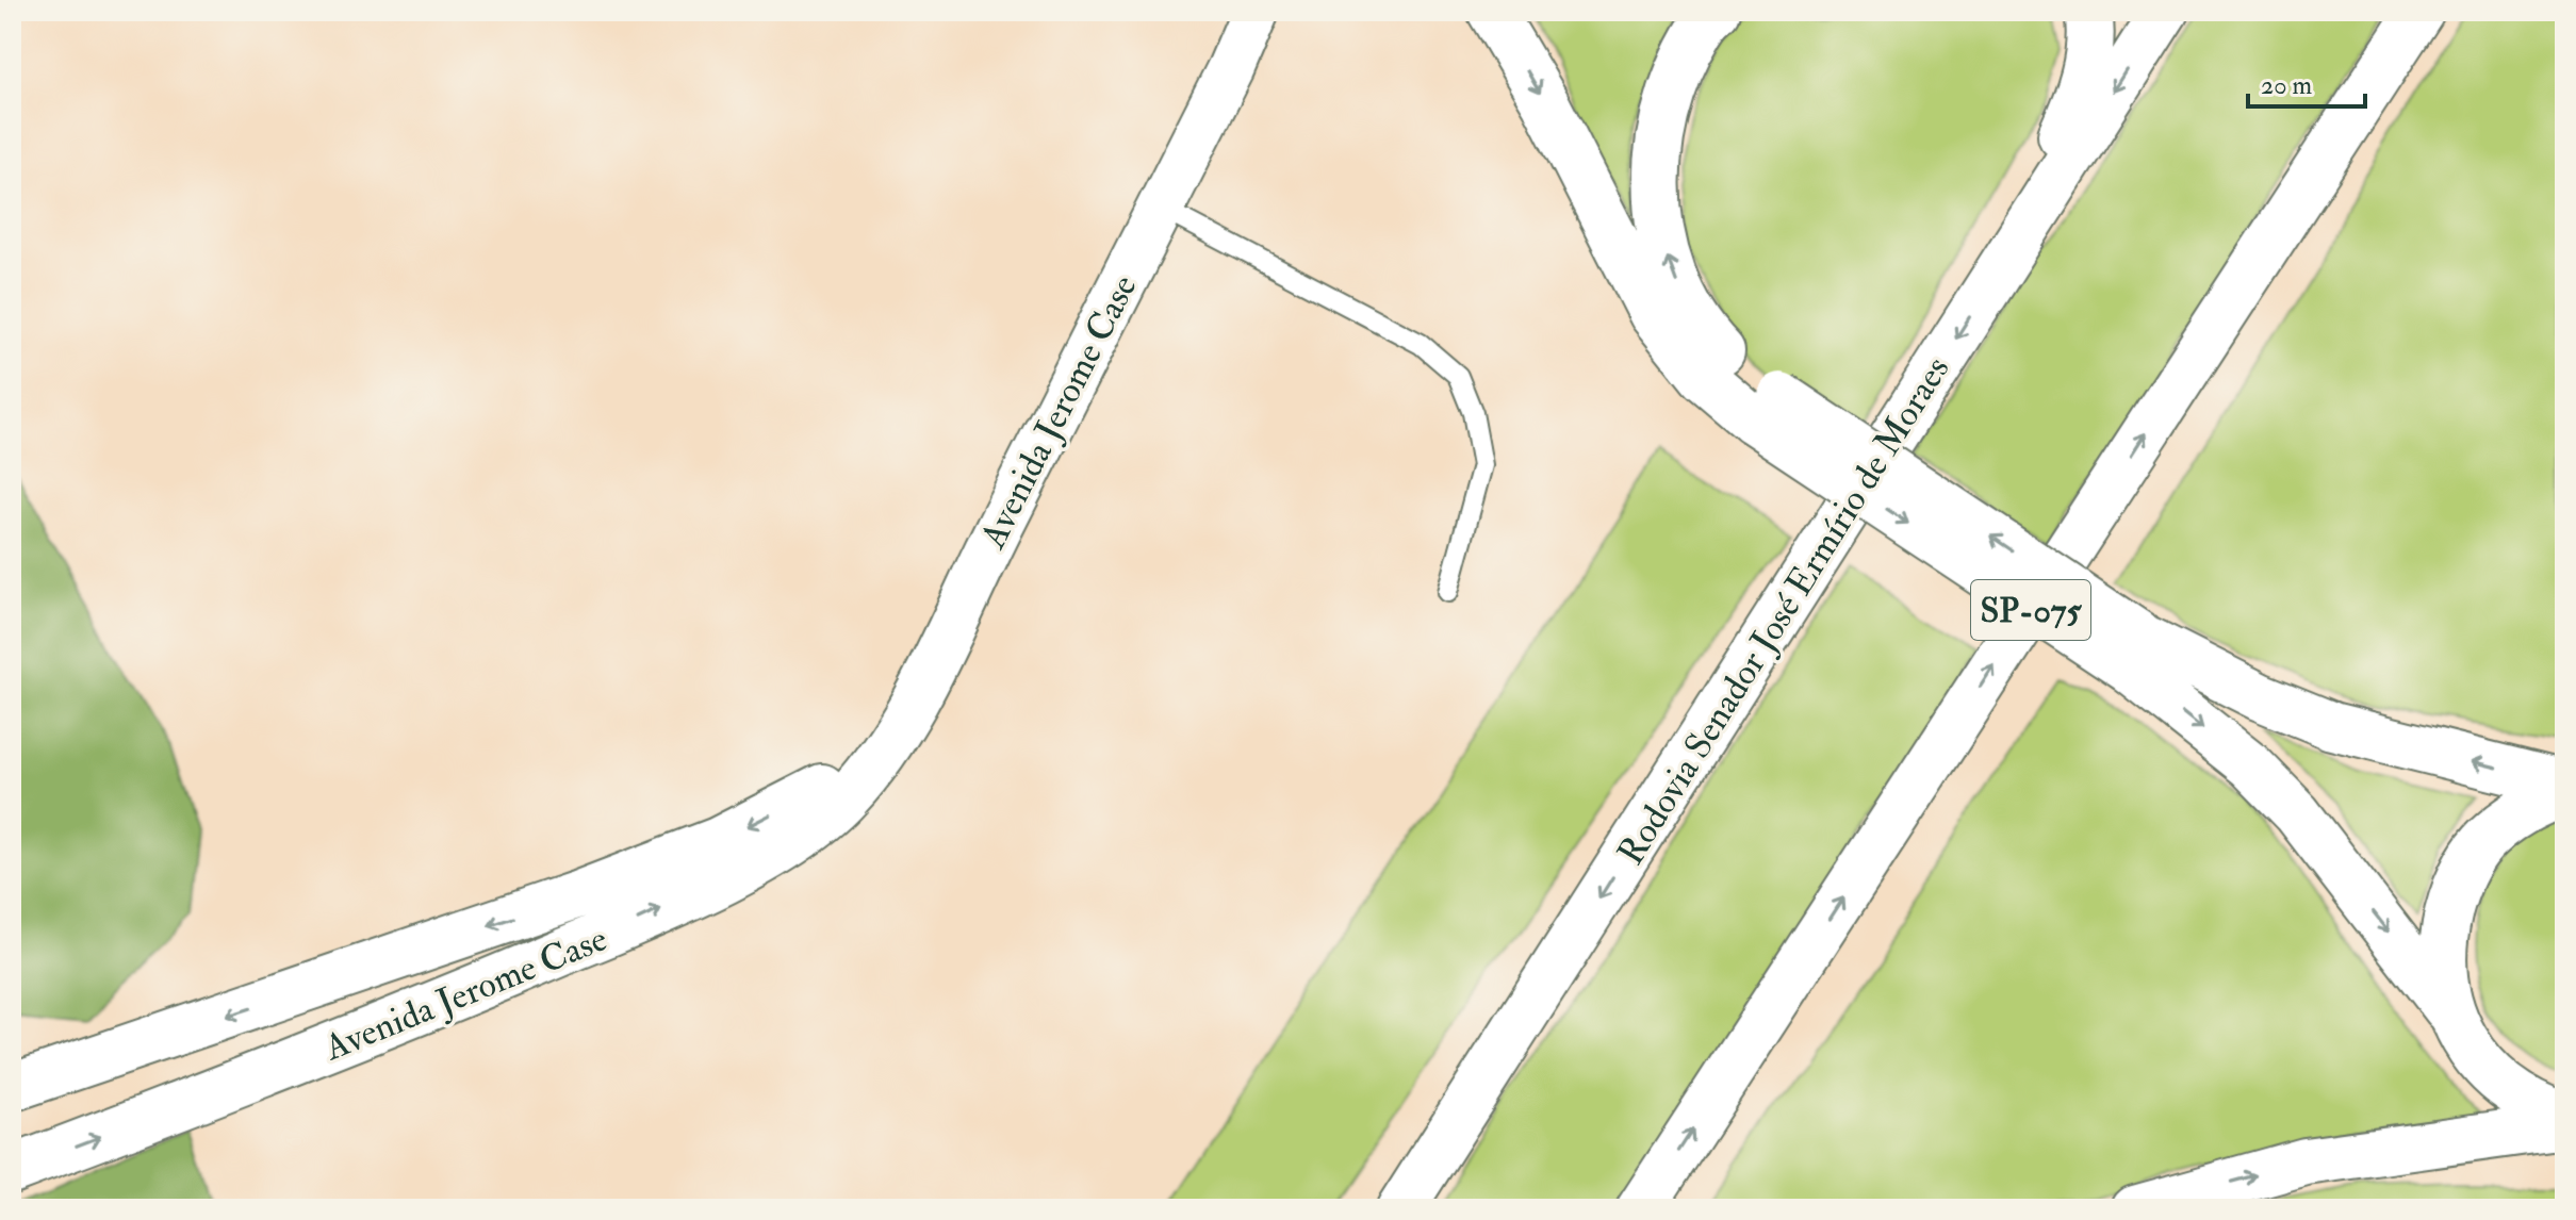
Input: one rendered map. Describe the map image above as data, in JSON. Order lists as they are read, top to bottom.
{
  "streets": {
    "main road": ["Avenida Jerome Case", "Rodovia Senador José Ermírio de Moraes", "SP-075"]
  },
  "scale_bar": "20 m"
}
